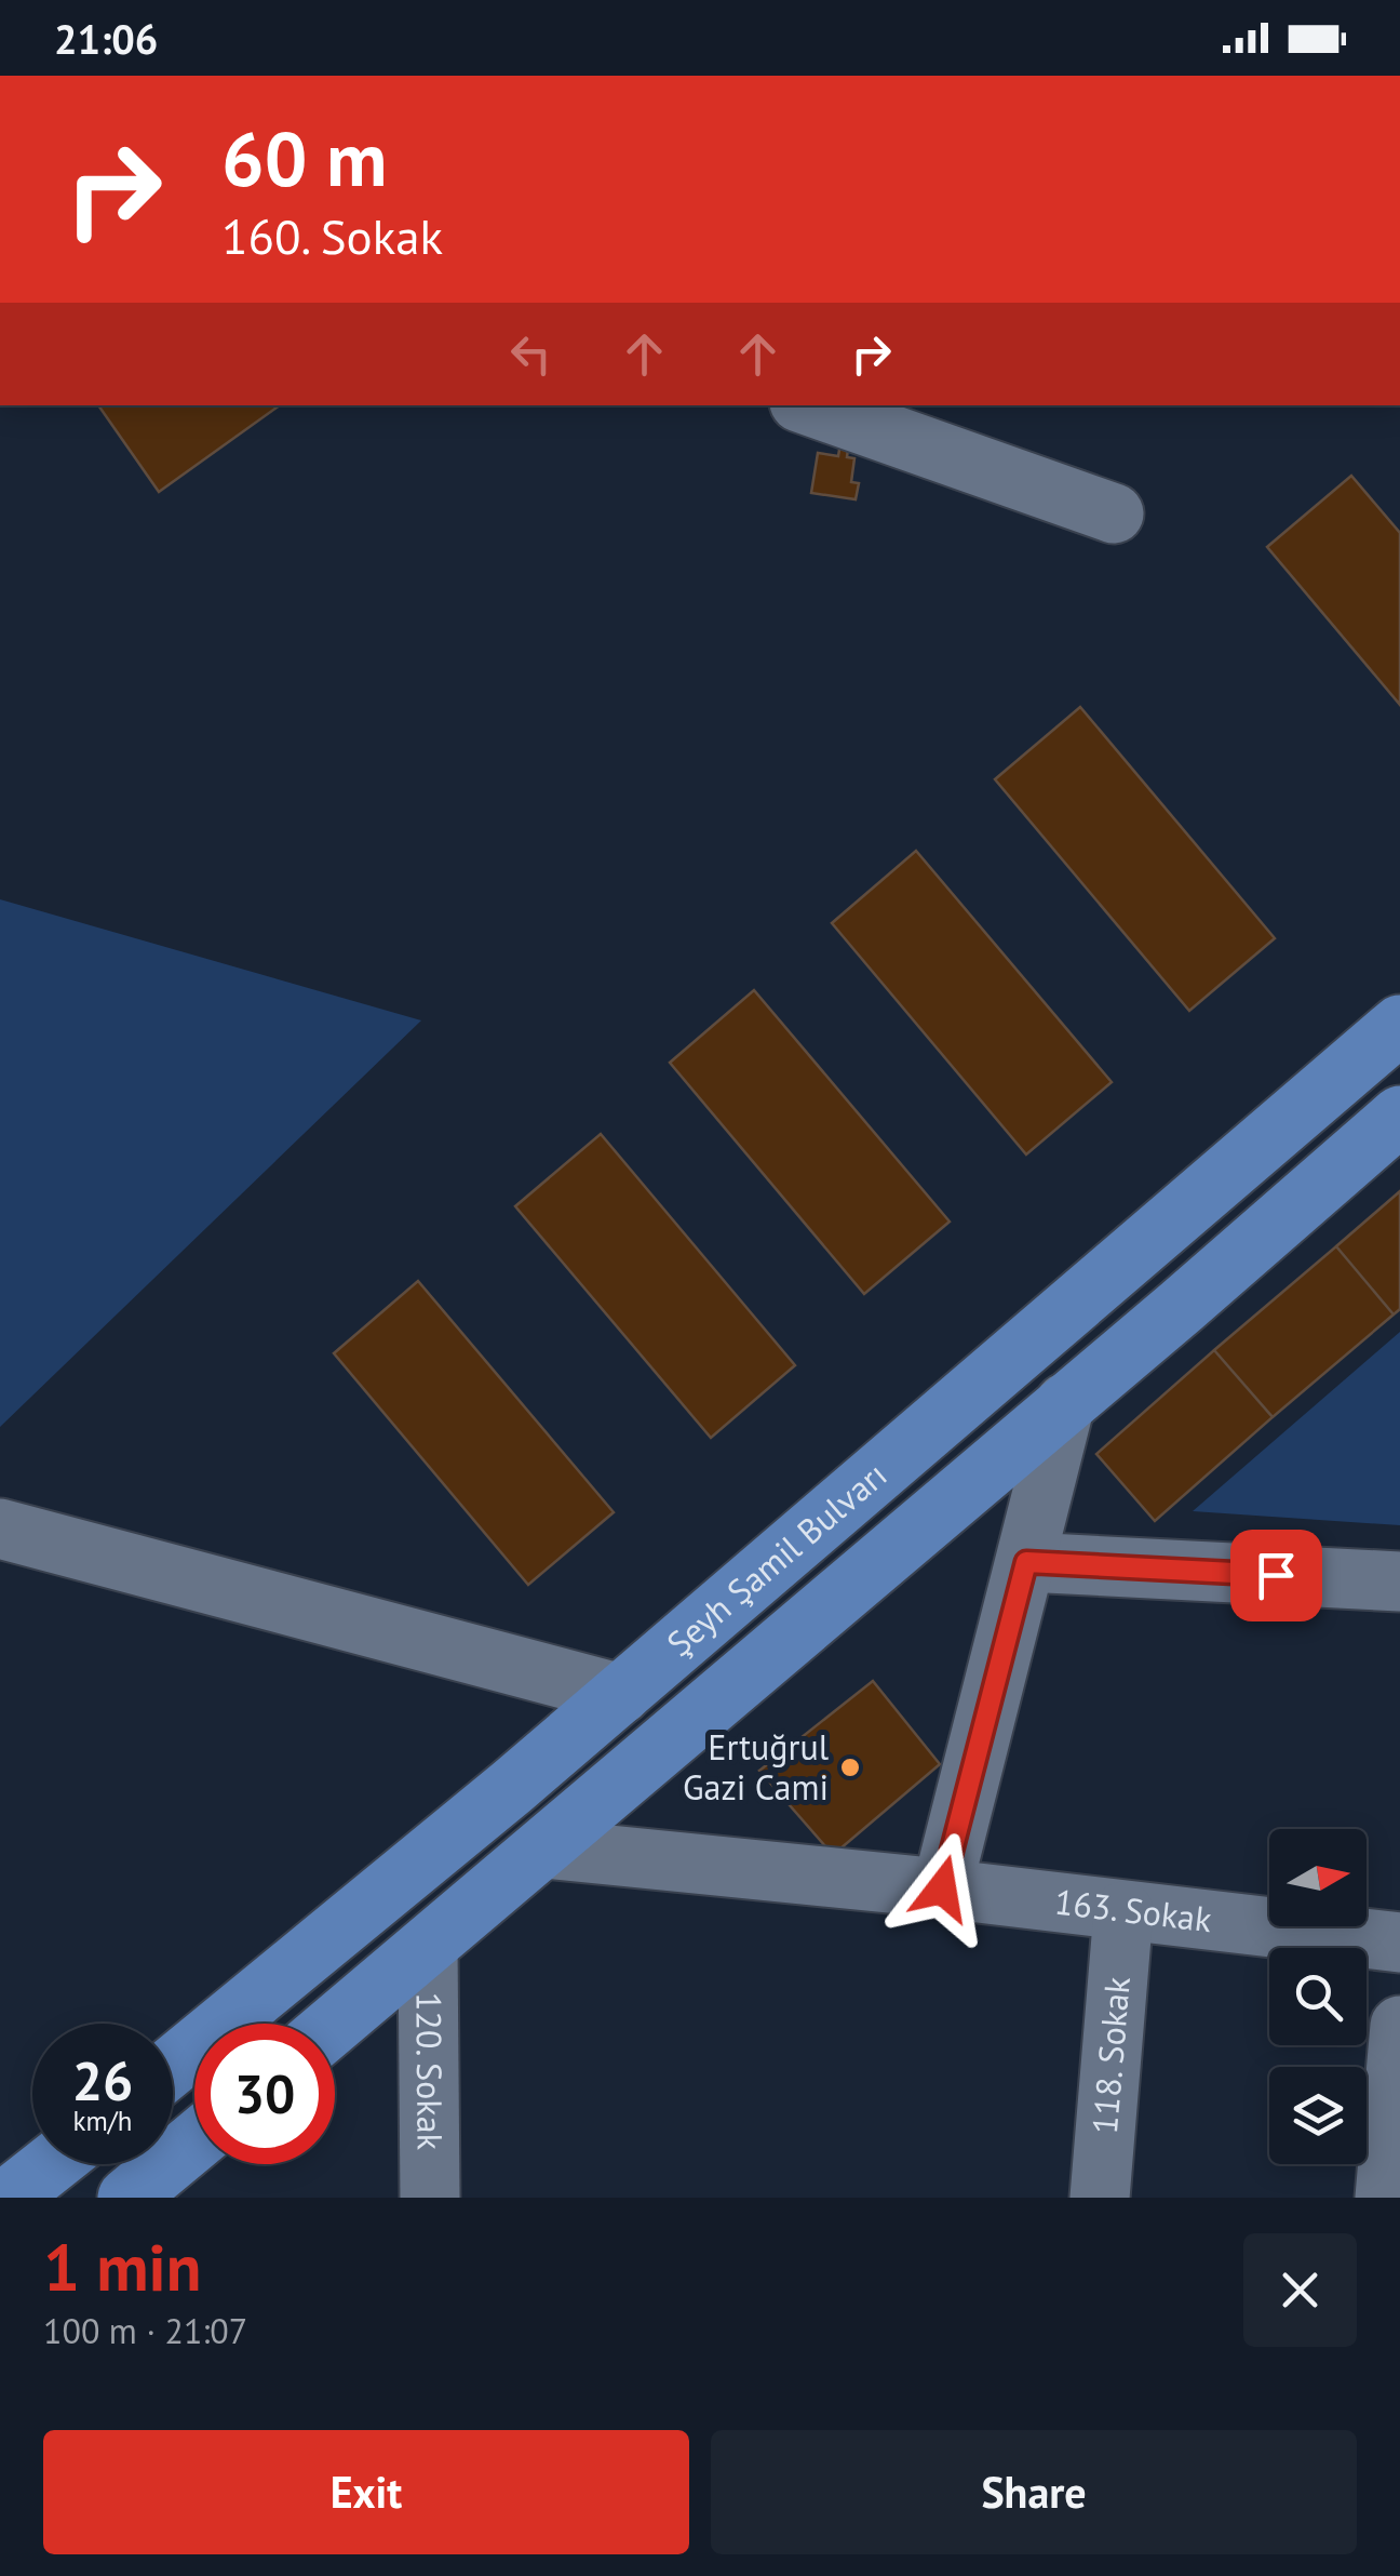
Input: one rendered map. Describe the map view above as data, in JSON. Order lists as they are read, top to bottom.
{
  "streets": {
    "main road": ["Şeyh Şamil Bulvarı"],
    "street": ["163. Sokak", "118. Sokak", "120. Sokak"]
  },
  "crossings": [
    ["Şeyh Şamil Bulvarı", "163. Sokak"],
    ["Şeyh Şamil Bulvarı", "120. Sokak"],
    ["163. Sokak", "118. Sokak"]
  ],
  "places": ["Ertuğrul Gazi Cami"],
  "north": "right",
  "page": {
    "status": "21:06",
    "turn": ["60 m", "160. Sokak"],
    "speed": "26 km/h",
    "limit": "30",
    "heading": ["1 min", "100 m · 21:07"],
    "buttons": ["Exit", "Share"]
  }
}
